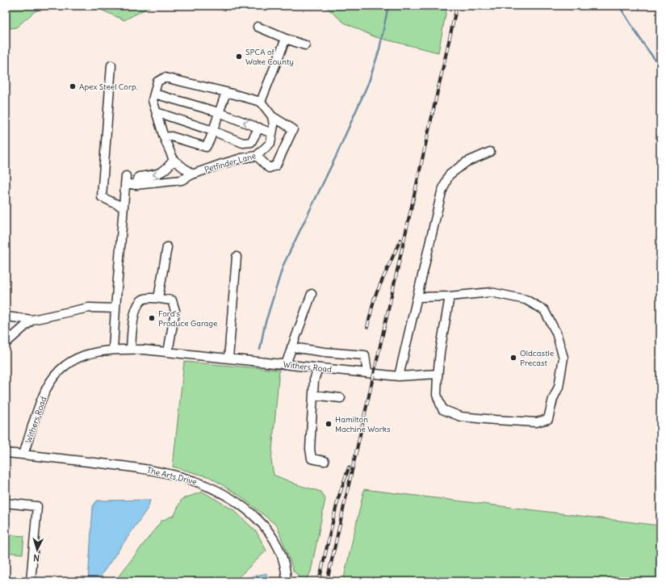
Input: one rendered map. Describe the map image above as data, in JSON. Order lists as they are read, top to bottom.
{
  "streets": {
    "street": ["Petfinder Lane", "Withers Road", "The Arts Drive"]
  },
  "crossings": [
    ["Petfinder Lane", "Withers Road"],
    ["Withers Road", "The Arts Drive"]
  ],
  "places": [
    "SPCA of Wake County",
    "Apex Steel Corp.",
    "Ford's Produce Garage",
    "Oldcastle Precast",
    "Hamilton Machine Works"
  ],
  "north": "bottom"
}
